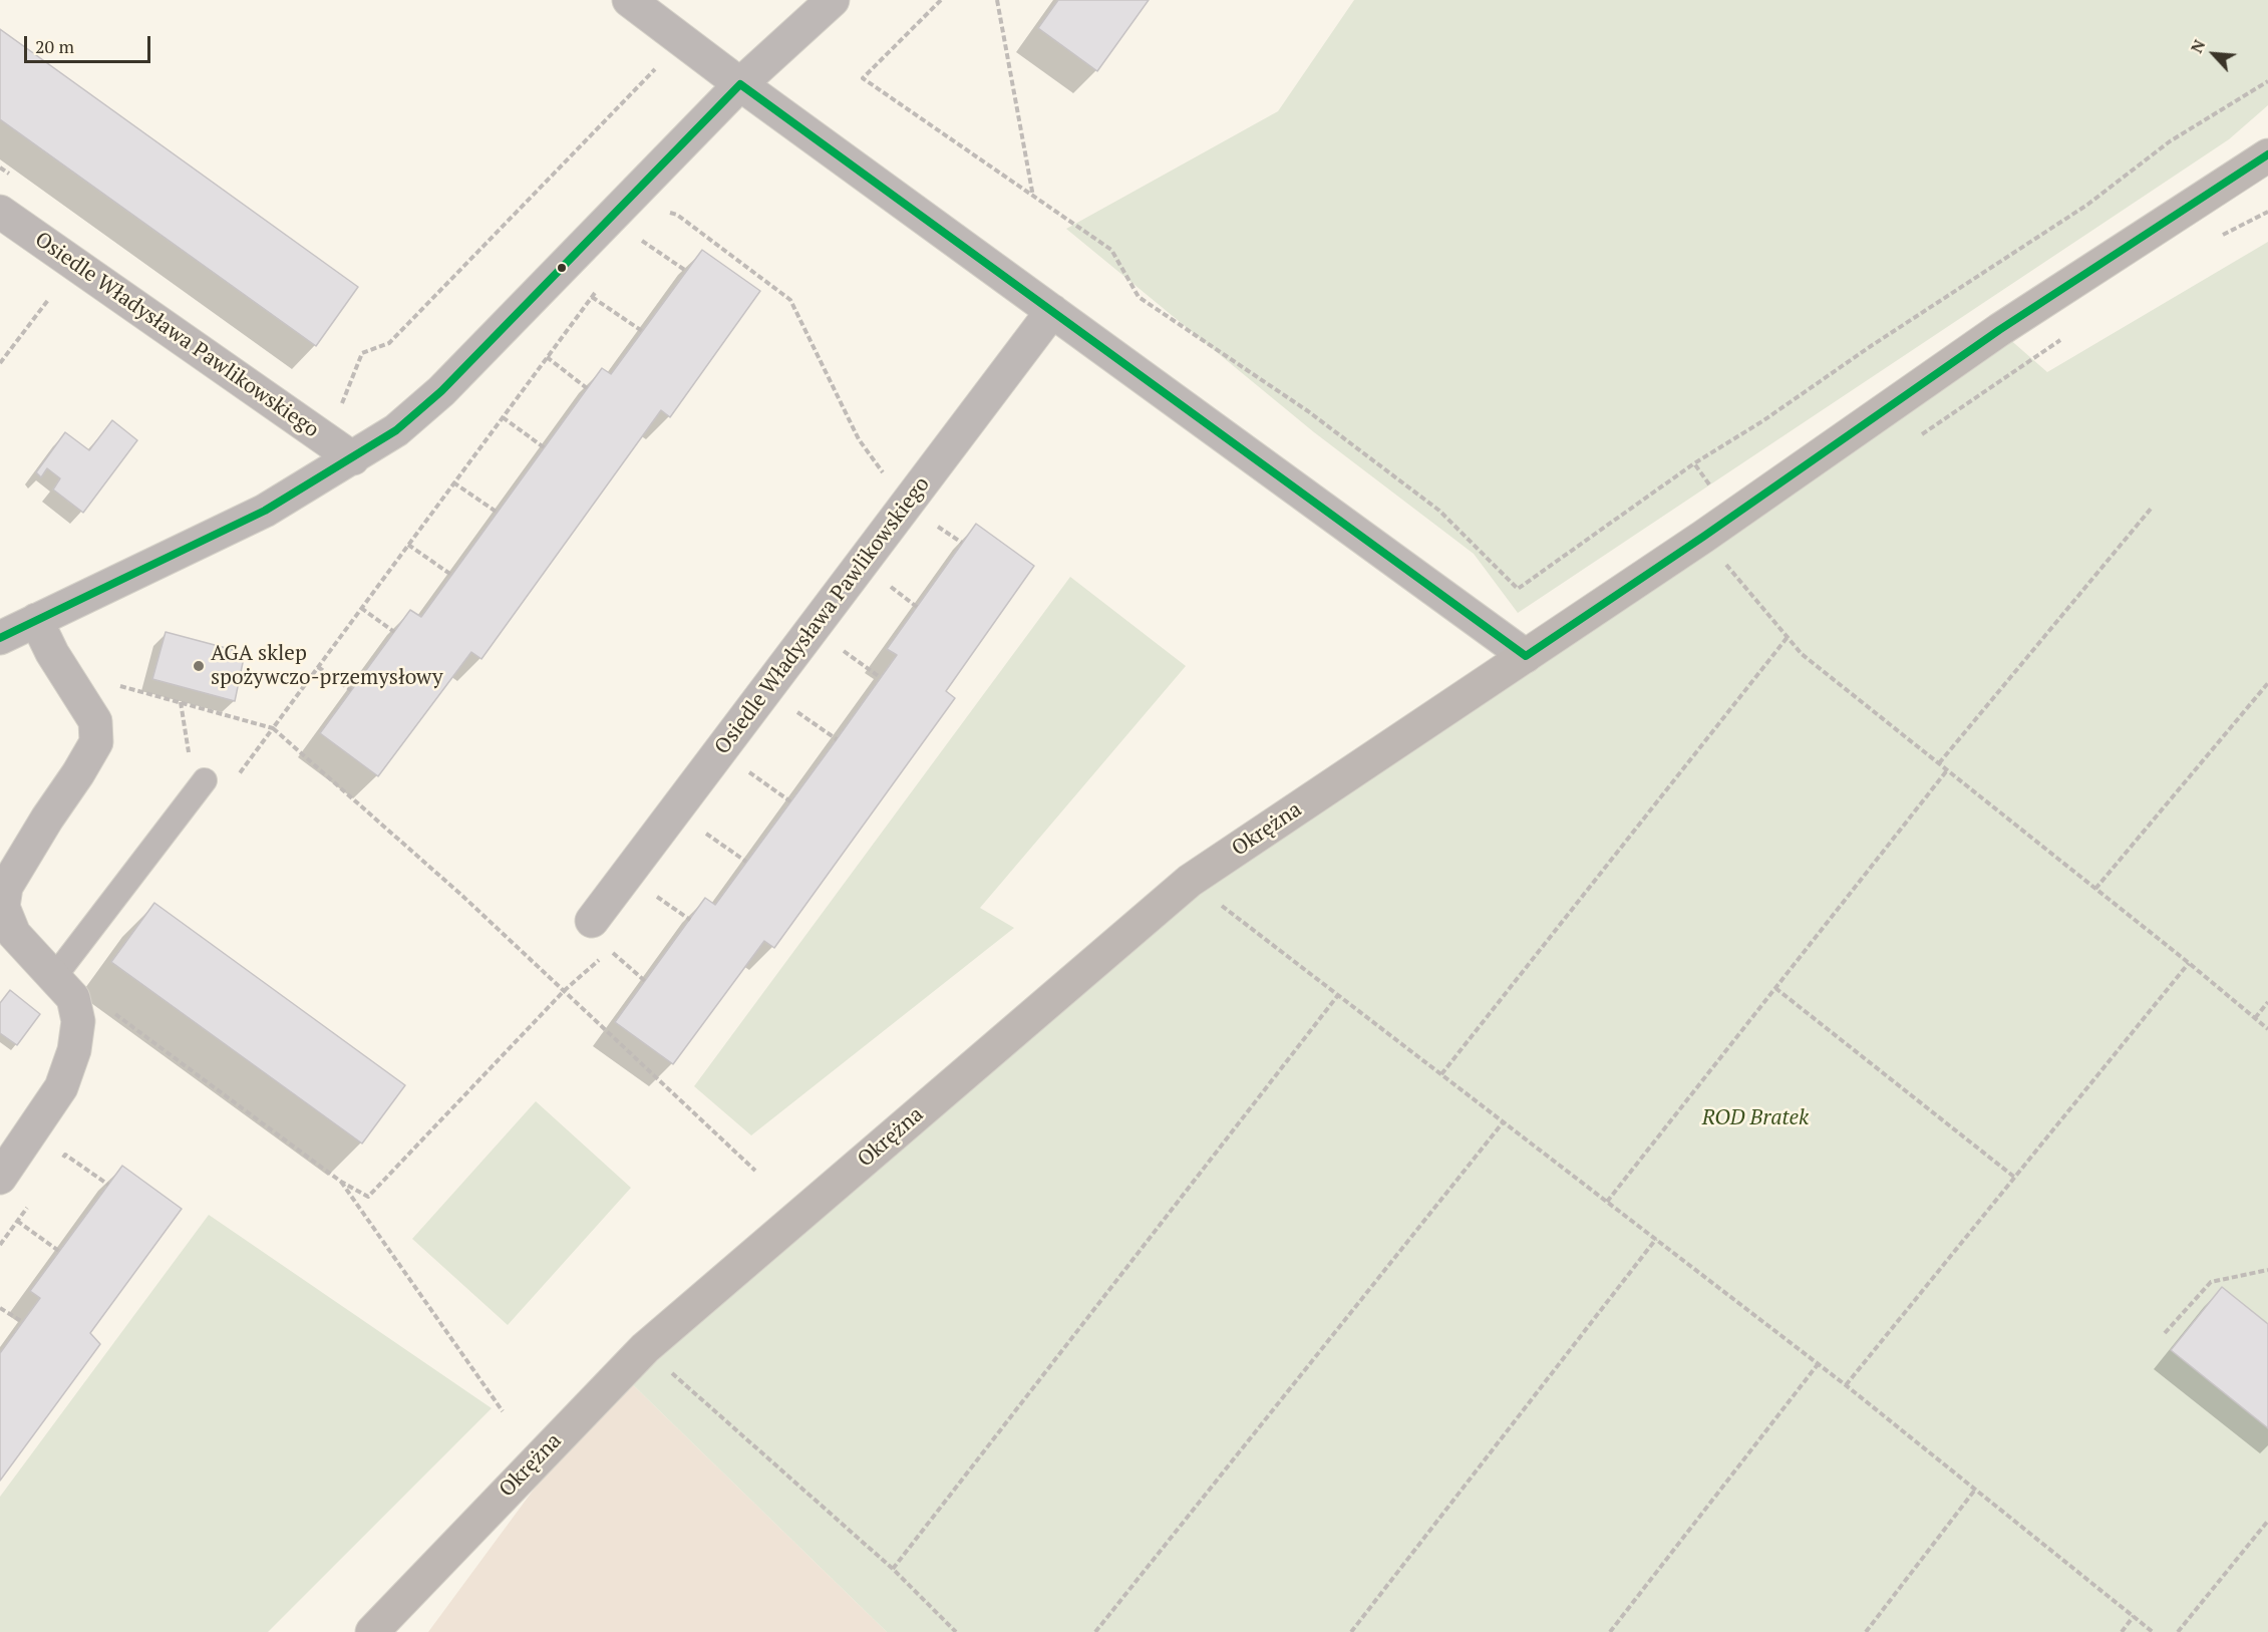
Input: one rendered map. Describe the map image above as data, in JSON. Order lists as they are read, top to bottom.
{
  "streets": {
    "street": ["Osiedle Władysława Pawlikowskiego", "Okrężna"]
  },
  "parks": ["ROD Bratek"],
  "places": ["AGA sklep spożywczo-przemysłowy"],
  "scale_bar": "20 m",
  "north": "top left"
}
